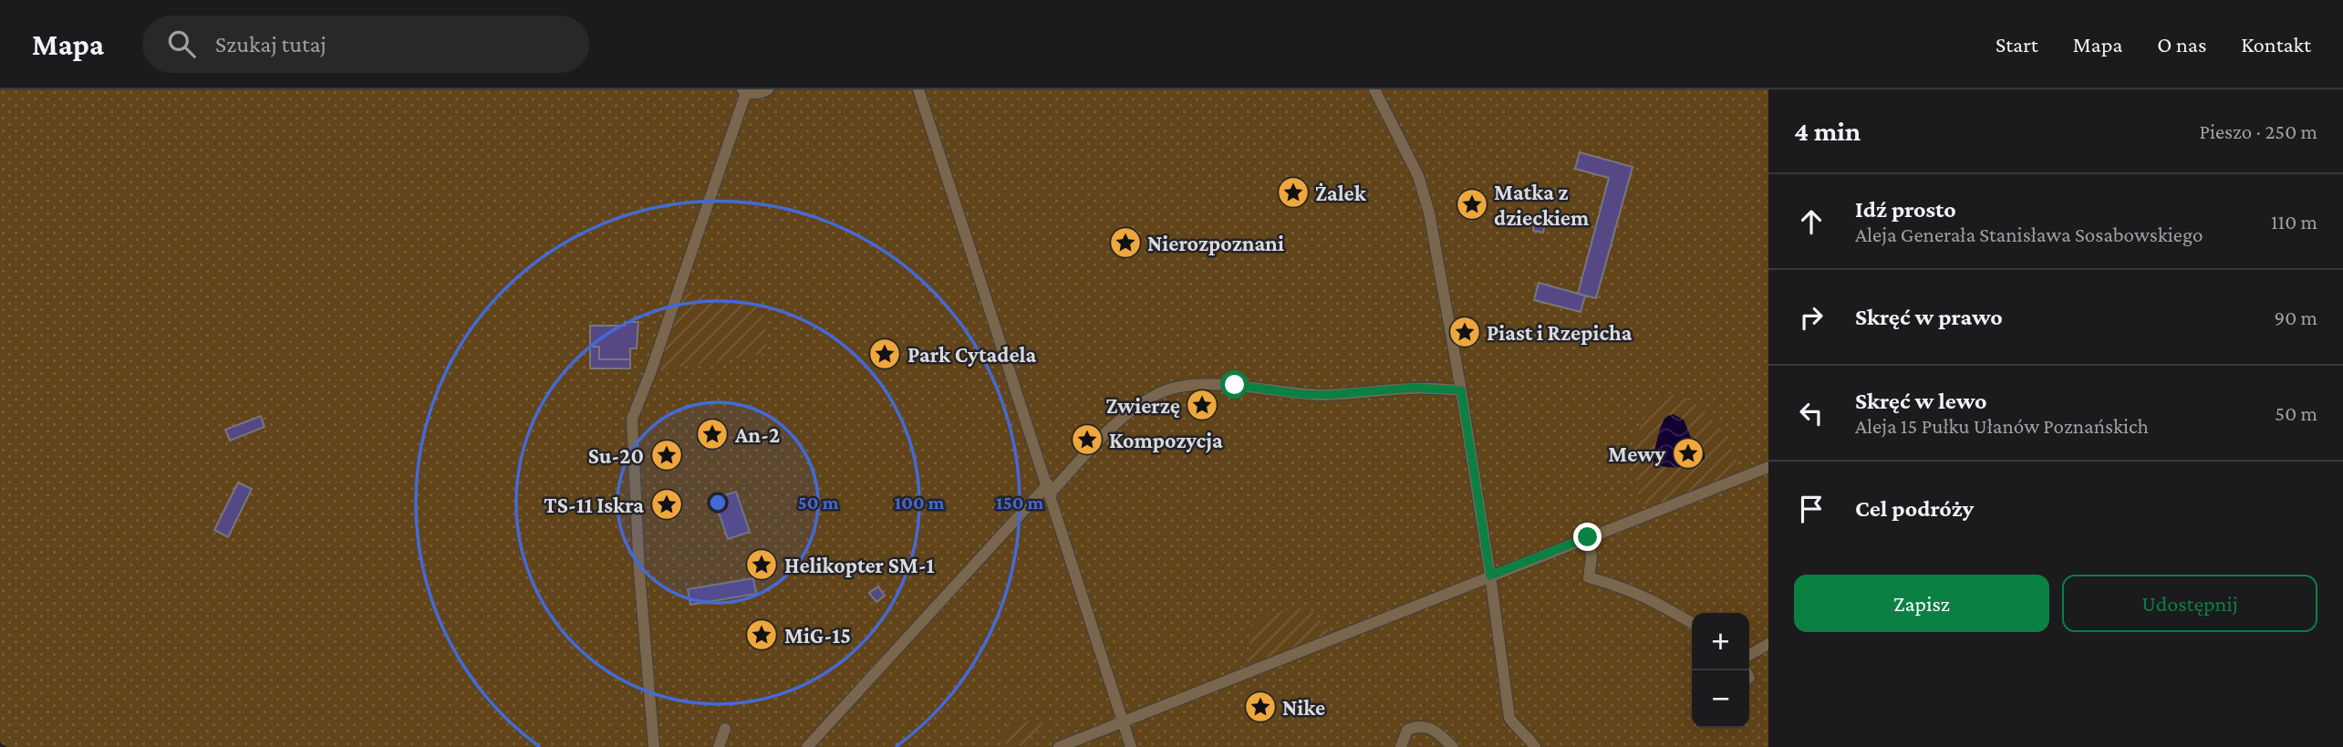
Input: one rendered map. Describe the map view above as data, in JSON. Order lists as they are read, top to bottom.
{
  "places": {
    "place": [
      "Żalek",
      "Matka z dzieckiem",
      "Nierozpoznani",
      "Piast i Rzepicha",
      "Park Cytadela",
      "Zwierzę",
      "An-2",
      "Kompozycja",
      "Mewy",
      "Su-20",
      "TS-11 Iskra",
      "Helikopter SM-1",
      "MiG-15",
      "Nike"
    ]
  },
  "page": {
    "header": "Mapa",
    "search": "Szukaj tutaj",
    "nav": [
      "Start",
      "Mapa",
      "O nas",
      "Kontakt"
    ],
    "heading": ["4 min", "Pieszo · 250 m"],
    "list": [
      ["Idź prosto", "Aleja Generała Stanisława Sosabowskiego", "110 m"],
      ["Skręć w prawo", "90 m"],
      ["Skręć w lewo", "Aleja 15 Pułku Ułanów Poznańskich", "50 m"],
      "Cel podróży"
    ],
    "buttons": ["Zapisz", "Udostępnij"],
    "map_buttons": ["+", "−"]
  },
  "rings": ["50 m", "100 m", "150 m"]
}
